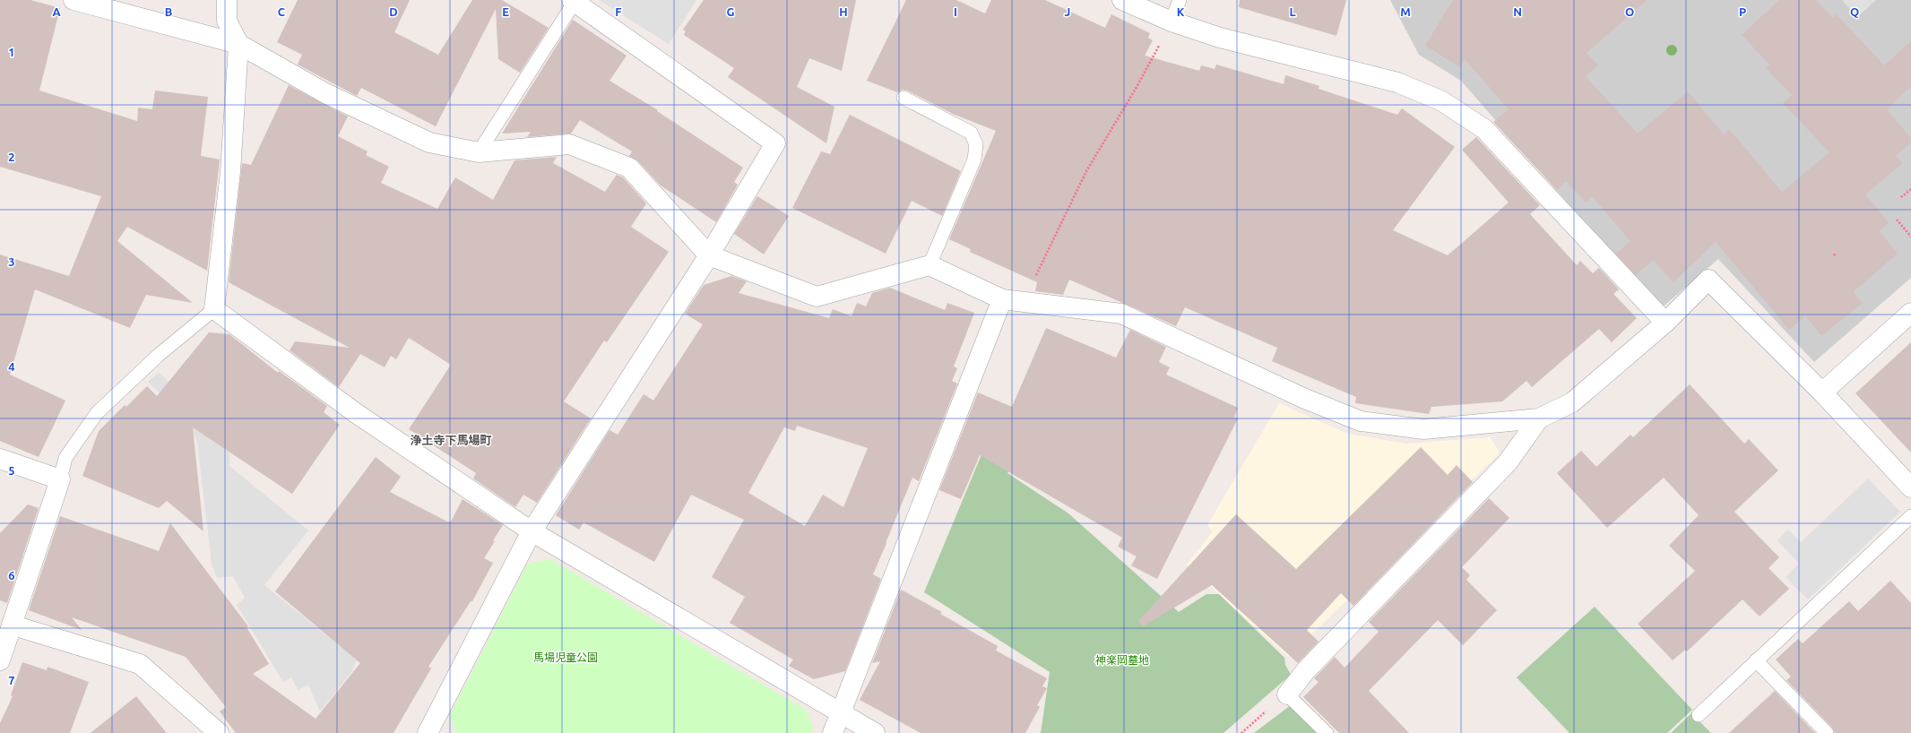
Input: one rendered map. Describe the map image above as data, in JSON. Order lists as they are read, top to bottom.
{
  "districts": ["浄土寺下馬場町"],
  "parks": ["馬場児童公園", "神楽岡墓地"],
  "grid": {
    "columns": [
      "A",
      "B",
      "C",
      "D",
      "E",
      "F",
      "G",
      "H",
      "I",
      "J",
      "K",
      "L",
      "M",
      "N",
      "O",
      "P",
      "Q"
    ],
    "rows": [
      "1",
      "2",
      "3",
      "4",
      "5",
      "6",
      "7"
    ]
  }
}
